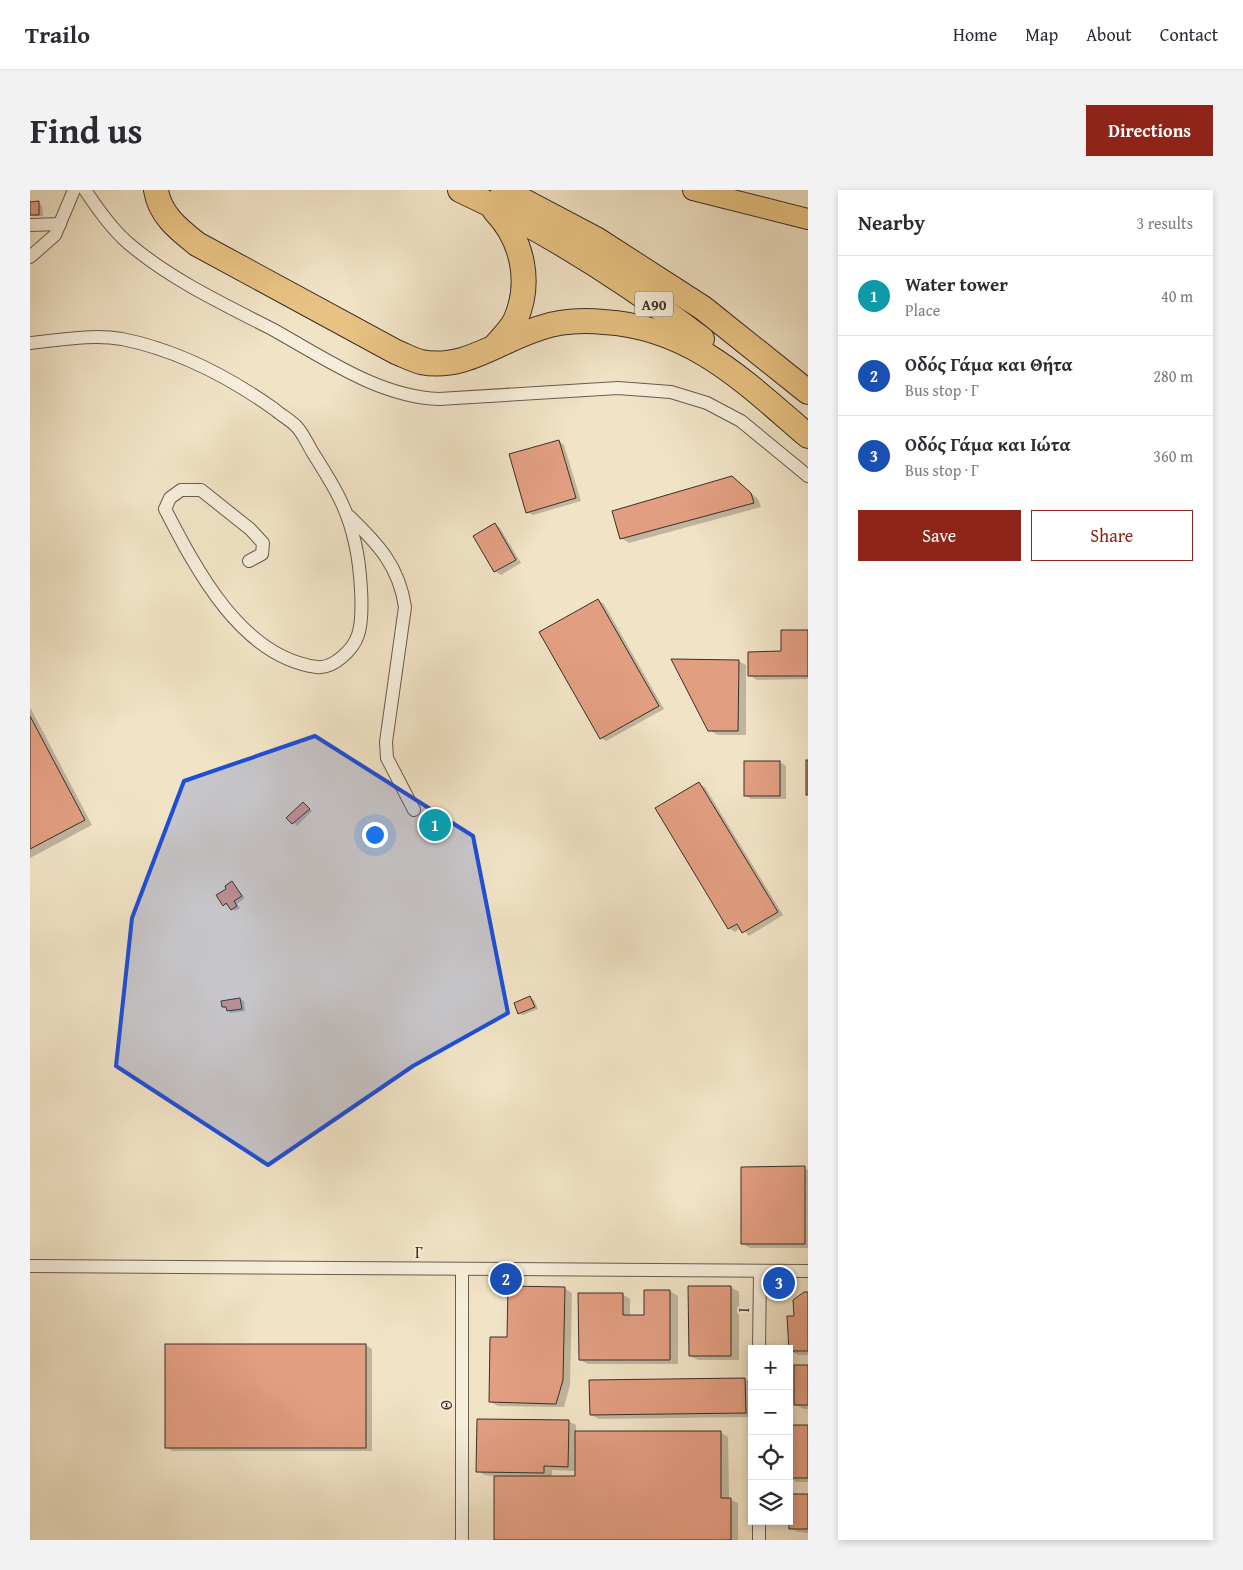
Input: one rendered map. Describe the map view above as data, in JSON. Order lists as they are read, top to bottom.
{
  "streets": {
    "highway": ["Α90"],
    "street": ["Γ", "Ι", "Θ"]
  },
  "crossings": [
    ["Γ", "Ι"],
    ["Γ", "Θ"]
  ],
  "page": {
    "header": "Trailo",
    "nav": [
      "Home",
      "Map",
      "About",
      "Contact"
    ],
    "title": "Find us",
    "buttons": [
      "Directions",
      ["Save", "Share"]
    ],
    "heading": ["Nearby", "3 results"],
    "list": [
      {
        "mark": "1",
        "name": "Water tower",
        "note": "Place",
        "value": "40 m"
      },
      {
        "mark": "2",
        "name": "Οδός Γάμα και Θήτα",
        "note": "Bus stop · Γ",
        "value": "280 m"
      },
      {
        "mark": "3",
        "name": "Οδός Γάμα και Ιώτα",
        "note": "Bus stop · Γ",
        "value": "360 m"
      }
    ],
    "pins": ["1", "2", "3"],
    "map_buttons": ["+", "−"]
  }
}
